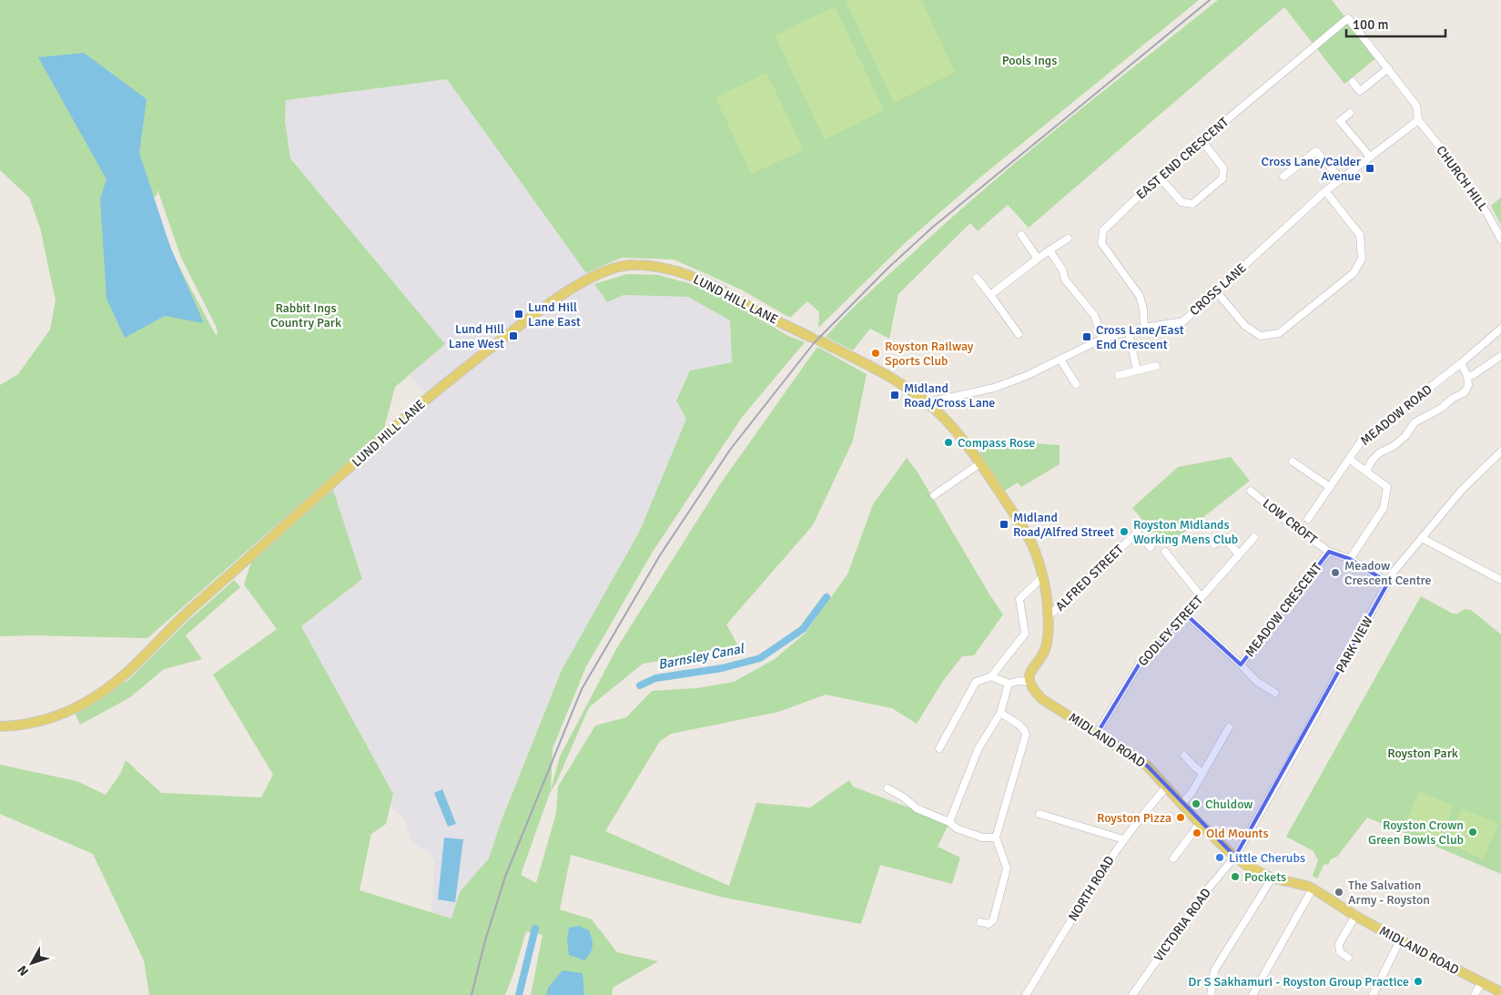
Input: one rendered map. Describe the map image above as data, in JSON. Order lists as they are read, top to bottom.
{
  "streets": {
    "main road": ["LUND HILL LANE", "MIDLAND ROAD"],
    "street": [
      "EAST END CRESCENT",
      "CHURCH HILL",
      "CROSS LANE",
      "MEADOW ROAD",
      "LOW CROFT",
      "ALFRED STREET",
      "MEADOW CRESCENT",
      "GODLEY STREET",
      "PARK VIEW",
      "NORTH ROAD",
      "VICTORIA ROAD"
    ]
  },
  "crossings": [
    ["EAST END CRESCENT", "CROSS LANE"],
    ["CHURCH HILL", "CROSS LANE"],
    ["CROSS LANE", "LUND HILL LANE"],
    ["LOW CROFT", "MEADOW CRESCENT"],
    ["MEADOW CRESCENT", "PARK VIEW"],
    ["GODLEY STREET", "MIDLAND ROAD"],
    ["PARK VIEW", "MIDLAND ROAD"],
    ["PARK VIEW", "VICTORIA ROAD"],
    ["MIDLAND ROAD", "NORTH ROAD"],
    ["MIDLAND ROAD", "VICTORIA ROAD"]
  ],
  "water": ["Barnsley Canal"],
  "parks": ["Pools Ings", "Rabbit Ings Country Park", "Royston Park"],
  "places": {
    "transit": [
      "Cross Lane/Calder Avenue",
      "Lund Hill Lane East",
      "Lund Hill Lane West",
      "Cross Lane/East End Crescent",
      "Midland Road/Cross Lane",
      "Midland Road/Alfred Street"
    ],
    "other": [
      "Royston Railway Sports Club",
      "Compass Rose",
      "Royston Midlands Working Mens Club",
      "Meadow Crescent Centre",
      "Chuldow",
      "Royston Pizza",
      "Royston Crown Green Bowls Club",
      "Old Mounts",
      "Little Cherubs",
      "Pockets",
      "The Salvation Army - Royston",
      "Dr S Sakhamuri - Royston Group Practice"
    ]
  },
  "scale_bar": "100 m",
  "north": "bottom left"
}
